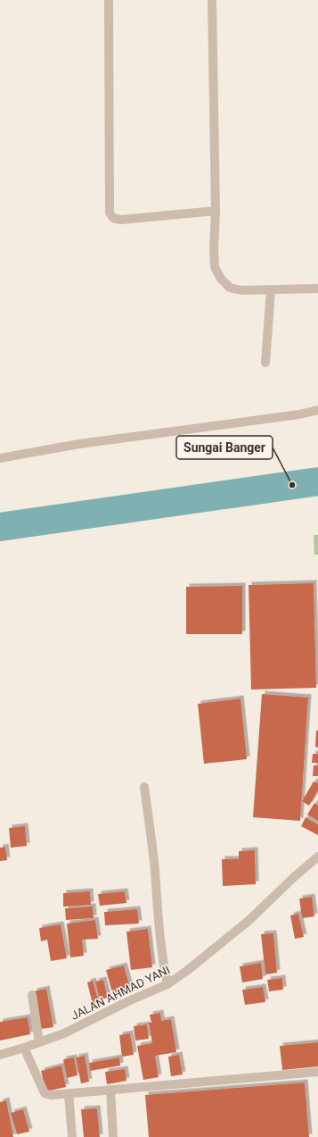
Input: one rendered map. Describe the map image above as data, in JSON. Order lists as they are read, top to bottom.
{
  "streets": {
    "street": ["JALAN AHMAD YANI"]
  },
  "places": ["Sungai Banger"]
}
